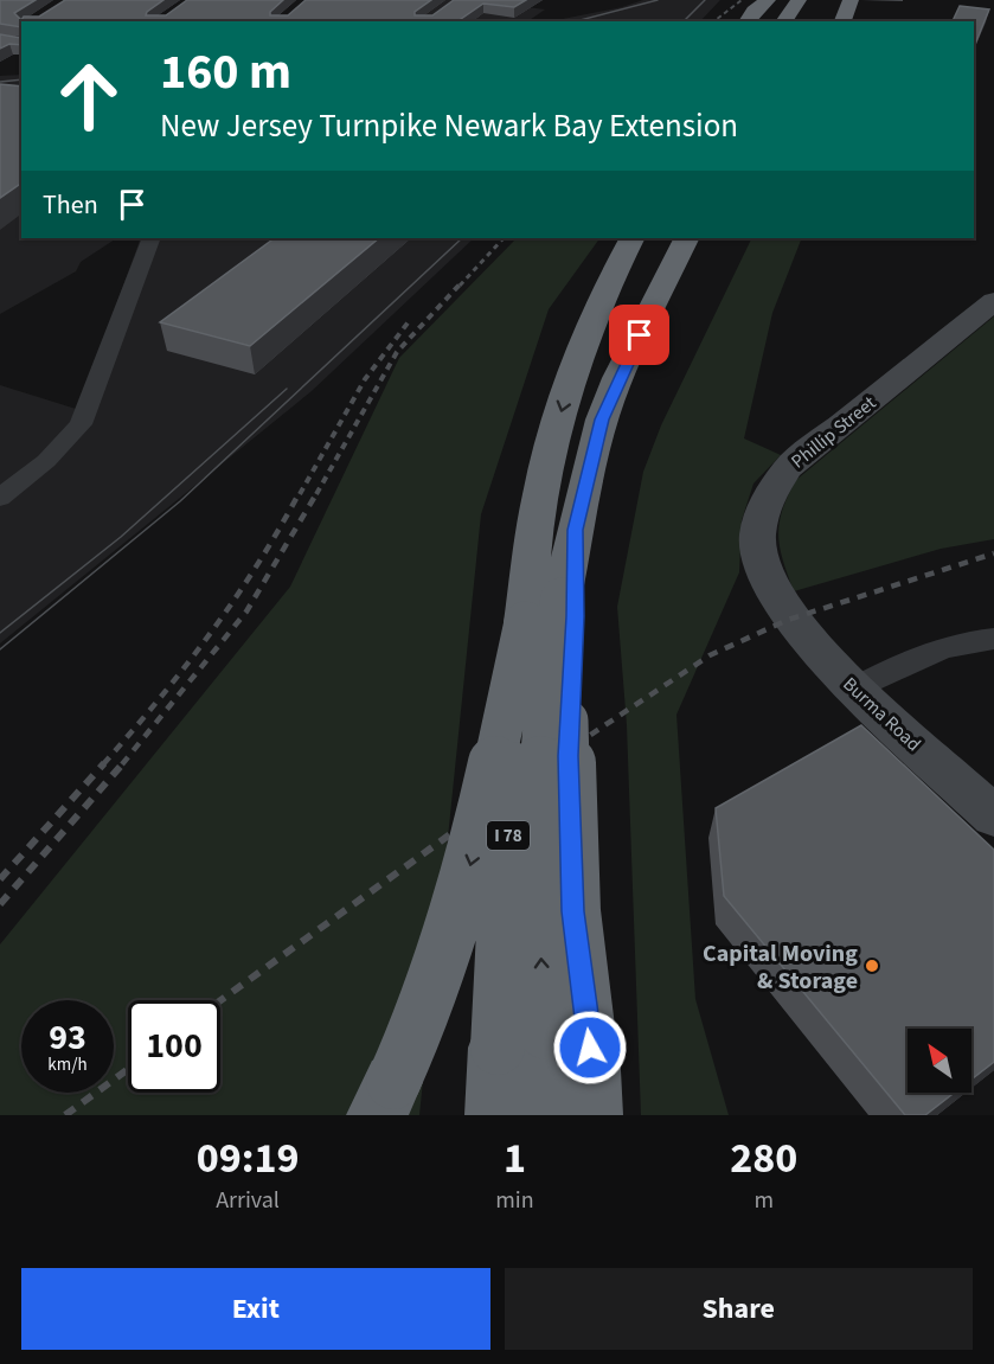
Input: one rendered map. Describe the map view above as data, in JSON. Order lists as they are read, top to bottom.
{
  "streets": {
    "highway": ["I 78"],
    "street": ["Phillip Street", "Burma Road"]
  },
  "crossings": [
    ["Phillip Street", "Burma Road"]
  ],
  "places": ["Capital Moving & Storage"],
  "north": "top left",
  "page": {
    "turn": ["160 m", "New Jersey Turnpike Newark Bay Extension"],
    "then": "Then",
    "speed": "93 km/h",
    "limit": "100",
    "eta": [
      "09:19",
      "Arrival",
      "1",
      "min",
      "280",
      "m"
    ],
    "buttons": ["Exit", "Share"]
  }
}
